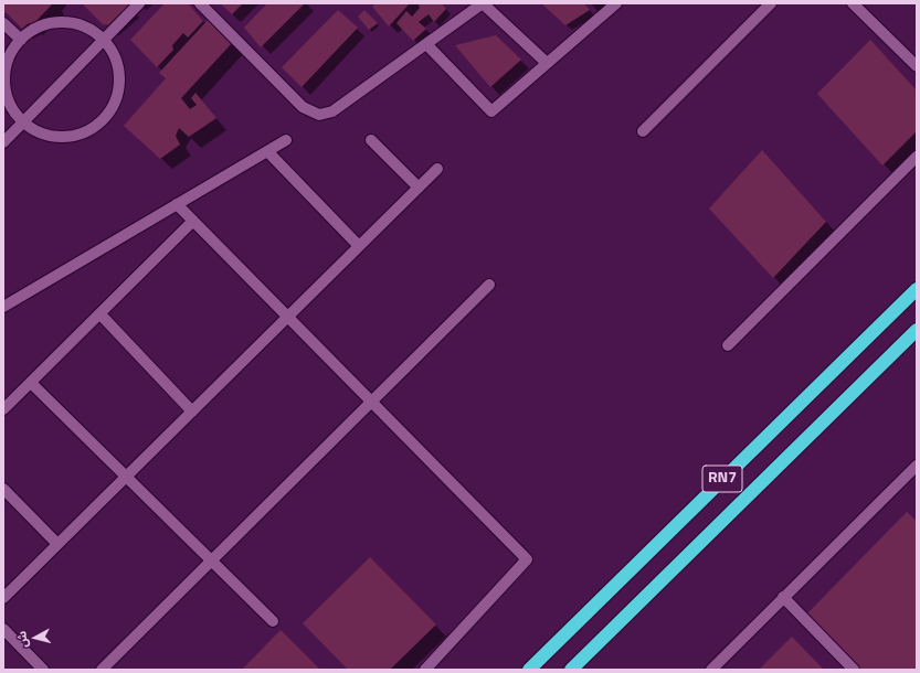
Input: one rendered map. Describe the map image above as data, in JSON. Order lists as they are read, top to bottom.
{
  "streets": {
    "highway": ["RN7"]
  },
  "north": "left"
}
